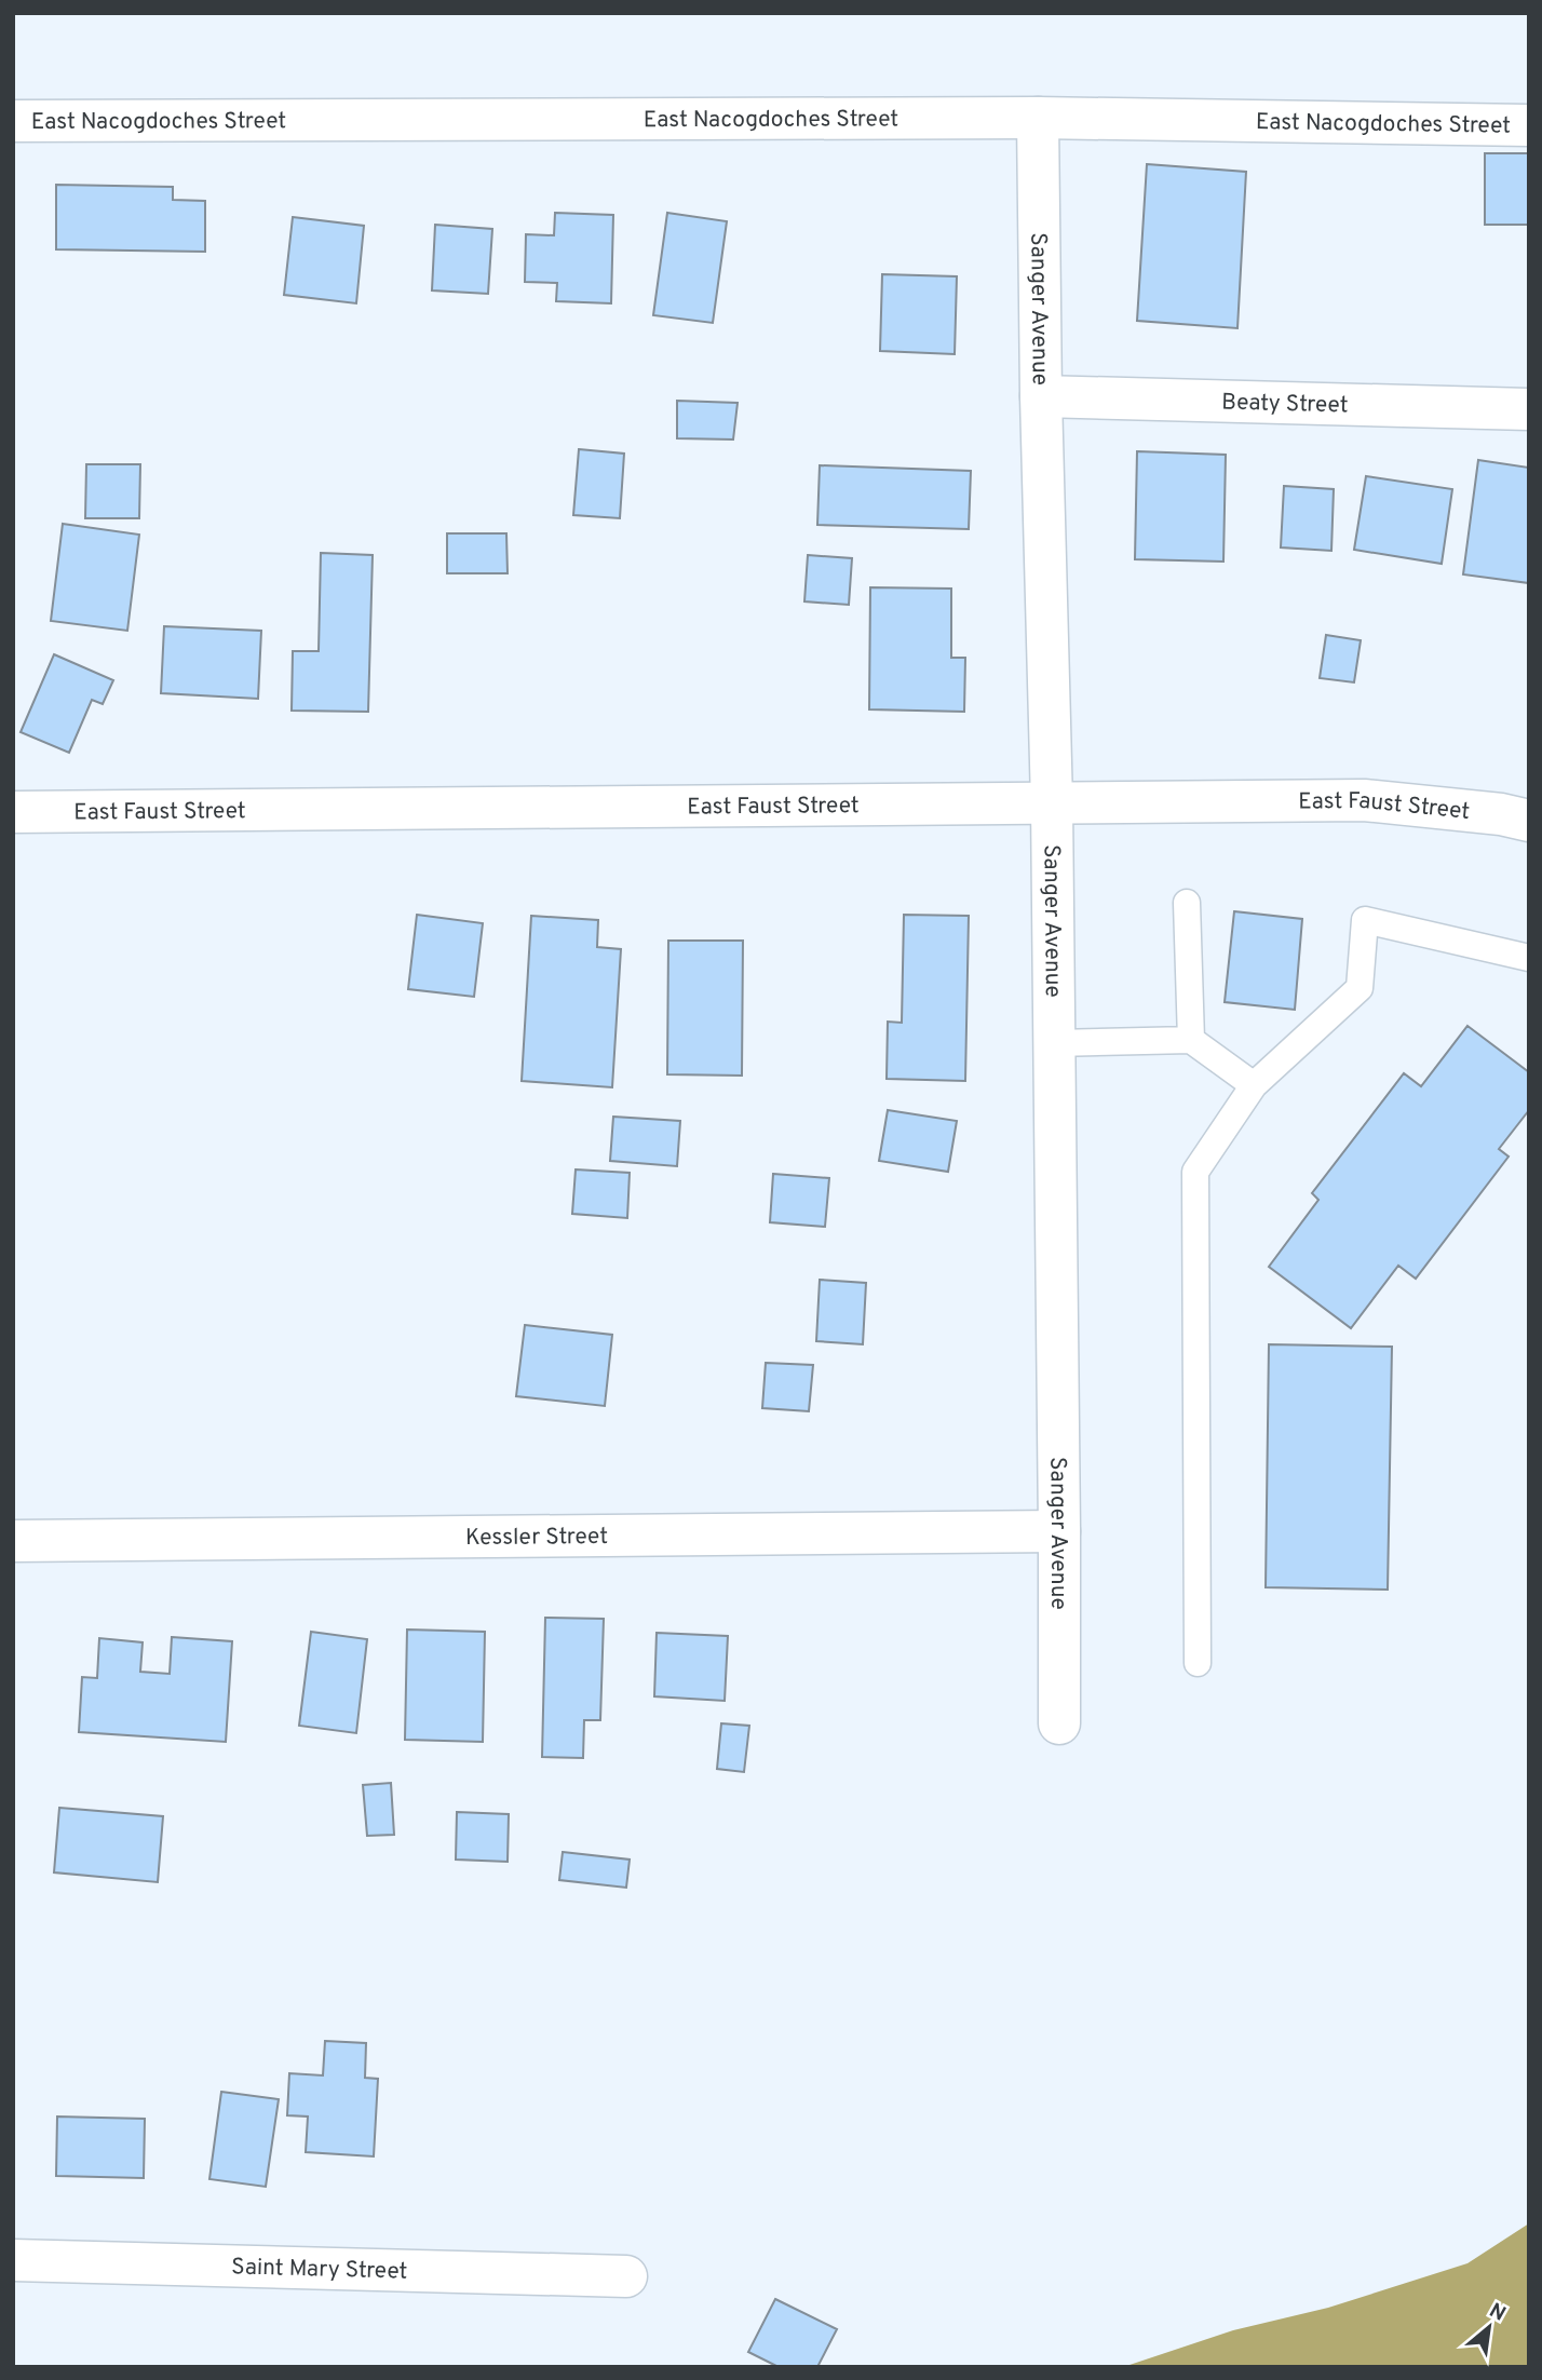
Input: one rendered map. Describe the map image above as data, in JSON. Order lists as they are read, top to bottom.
{
  "streets": {
    "street": [
      "East Nacogdoches Street",
      "Sanger Avenue",
      "Beaty Street",
      "East Faust Street",
      "Kessler Street",
      "Saint Mary Street"
    ]
  },
  "crossings": [
    ["East Nacogdoches Street", "Sanger Avenue"],
    ["Sanger Avenue", "Beaty Street"],
    ["Sanger Avenue", "East Faust Street"],
    ["Sanger Avenue", "Kessler Street"]
  ],
  "north": "top right"
}
